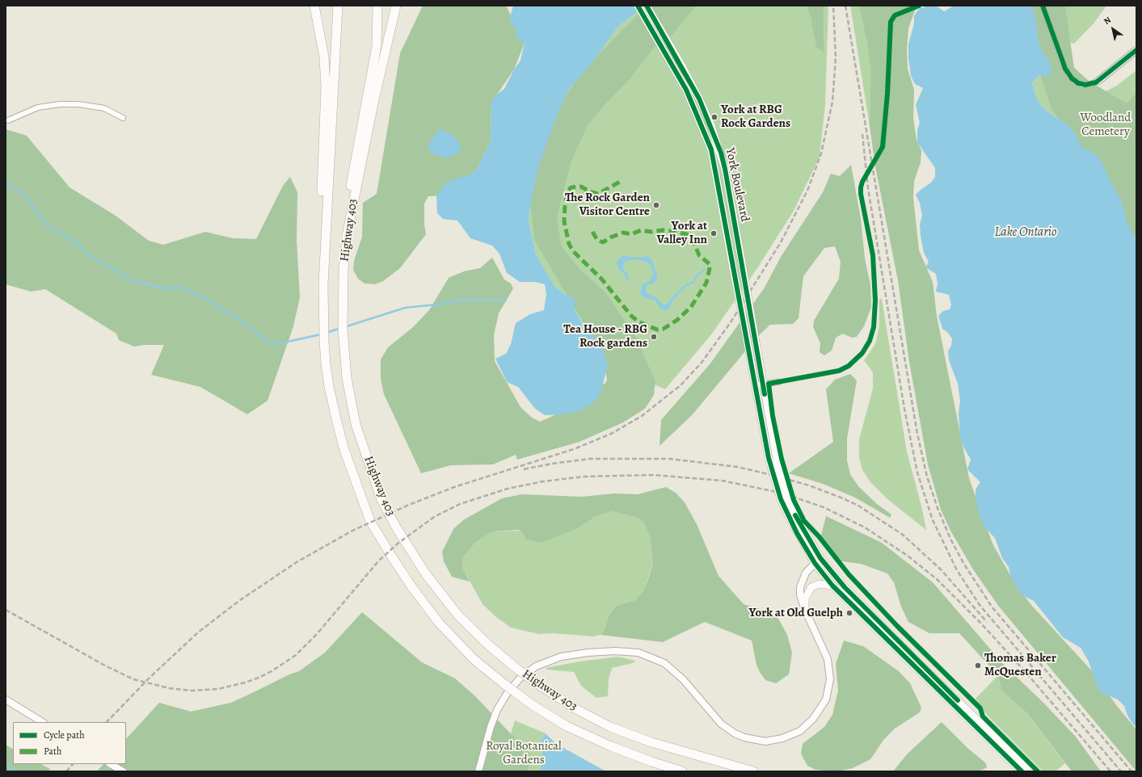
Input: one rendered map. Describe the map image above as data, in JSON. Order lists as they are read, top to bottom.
{
  "streets": {
    "highway": ["Highway 403"],
    "main road": ["York Boulevard"]
  },
  "water": ["Lake Ontario"],
  "parks": ["Woodland Cemetery", "Royal Botanical Gardens"],
  "places": [
    "York at RBG Rock Gardens",
    "The Rock Garden Visitor Centre",
    "York at Valley Inn",
    "Tea House - RBG Rock gardens",
    "York at Old Guelph",
    "Thomas Baker McQuesten"
  ],
  "legend": ["Cycle path", "Path"],
  "north": "top left"
}
